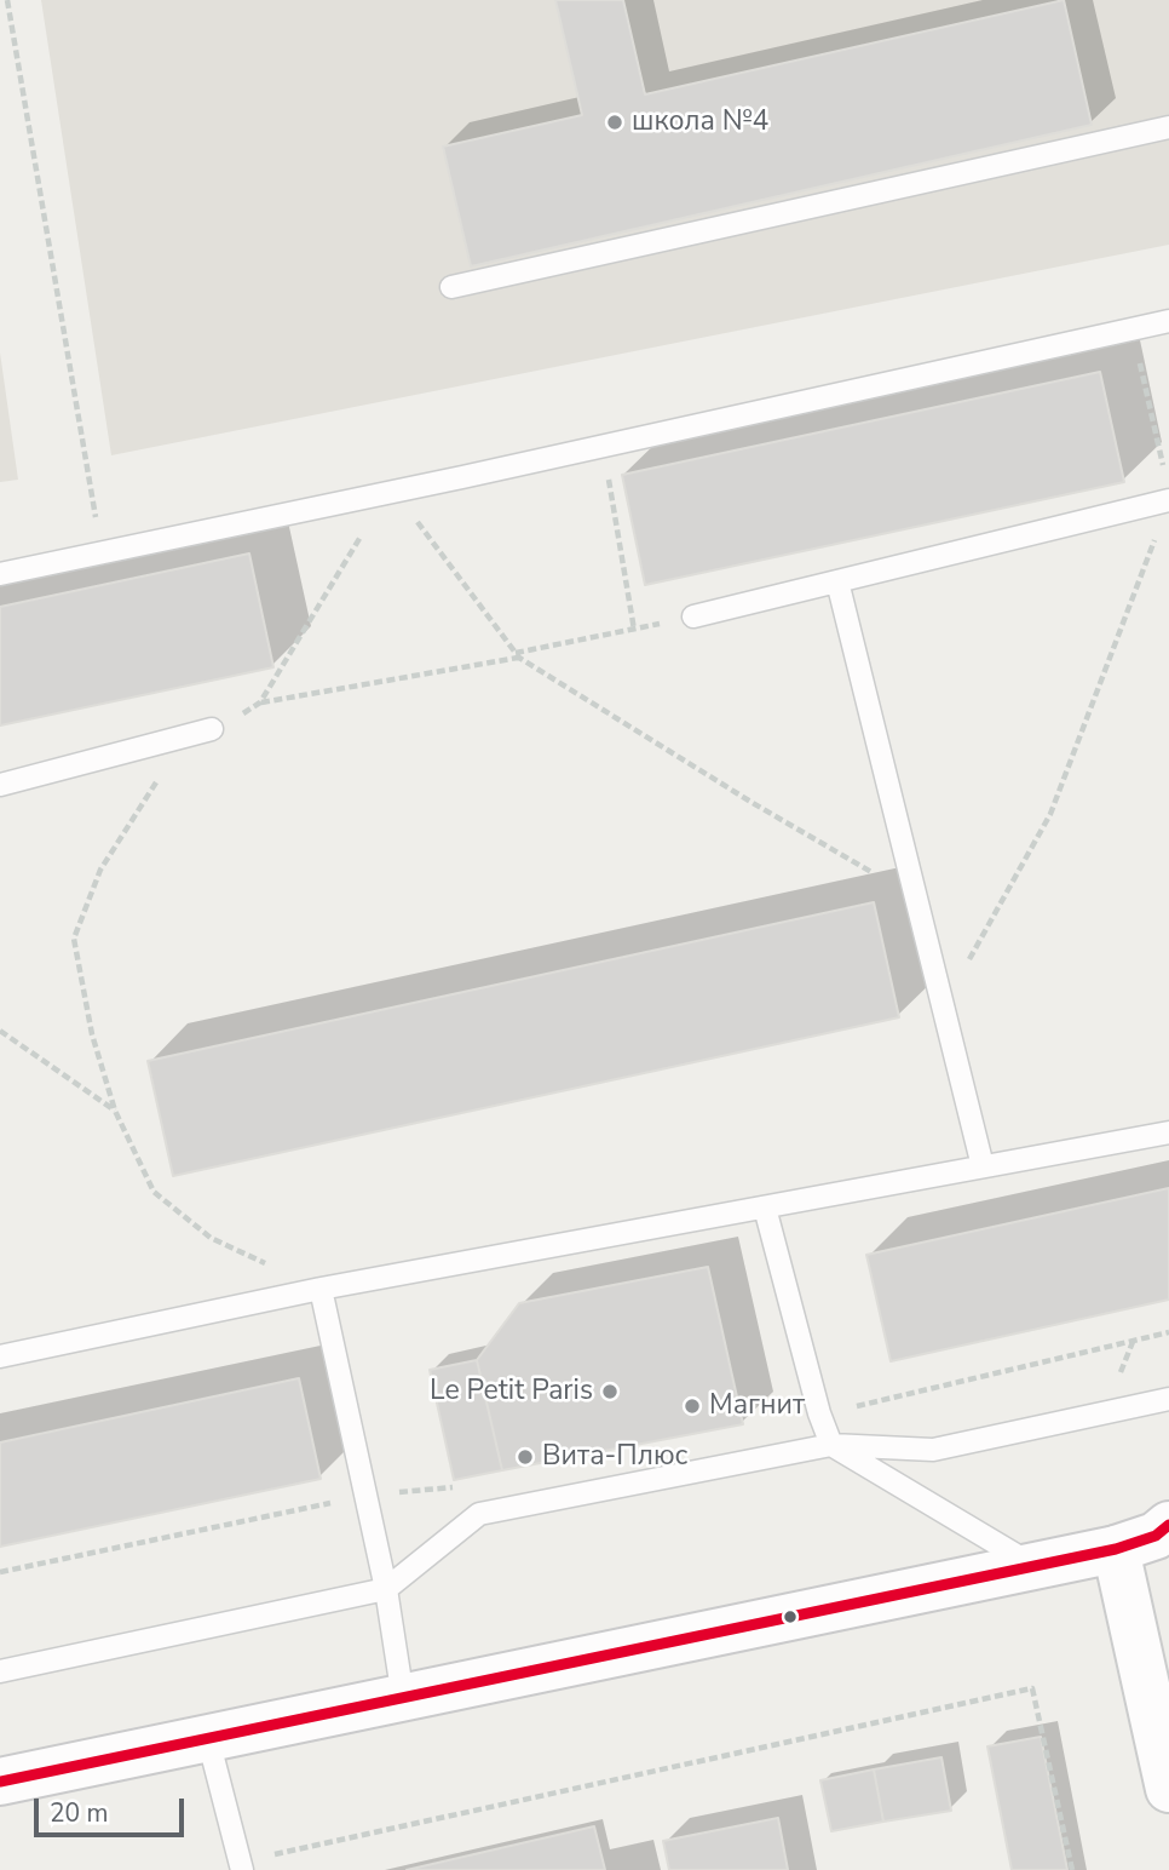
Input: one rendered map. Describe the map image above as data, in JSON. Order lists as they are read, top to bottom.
{
  "places": [
    "школа №4",
    "Le Petit Paris",
    "Магнит",
    "Вита-Плюс"
  ],
  "scale_bar": "20 m"
}
